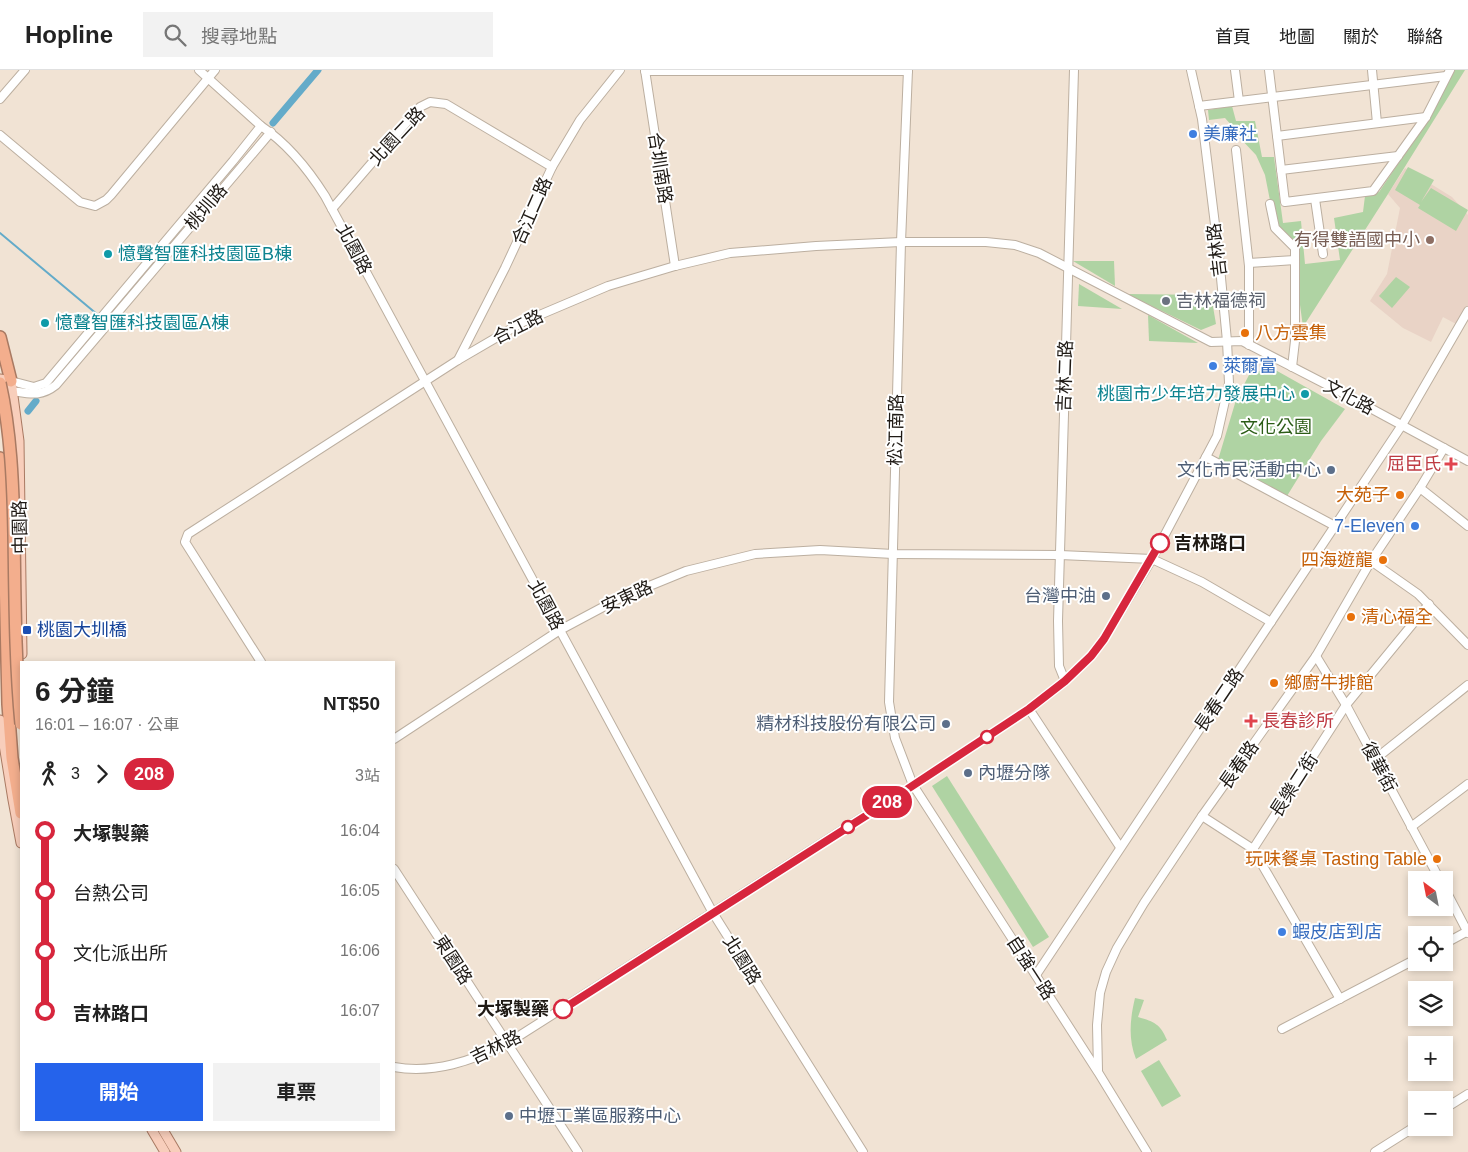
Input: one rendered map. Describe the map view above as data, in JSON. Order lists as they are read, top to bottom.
{
  "streets": {
    "main road": ["中園路"],
    "street": [
      "北園二路",
      "合圳南路",
      "桃圳路",
      "合江二路",
      "北園路",
      "吉林路",
      "合江路",
      "吉林二路",
      "文化路",
      "松江南路",
      "安東路",
      "長春二路",
      "長春路",
      "復華街",
      "長樂二街",
      "東園路",
      "自強一路"
    ]
  },
  "crossings": [
    ["北園二路", "合江二路"],
    ["北園二路", "北園路"],
    ["合圳南路", "合江路"],
    ["桃圳路", "北園路"],
    ["桃圳路", "中園路"],
    ["合江二路", "合江路"],
    ["北園路", "吉林路"],
    ["北園路", "合江路"],
    ["北園路", "安東路"],
    ["吉林路", "吉林二路"],
    ["吉林路", "文化路"],
    ["吉林路", "松江南路"],
    ["吉林路", "安東路"],
    ["吉林路", "東園路"],
    ["吉林路", "自強一路"],
    ["合江路", "吉林二路"],
    ["合江路", "文化路"],
    ["合江路", "松江南路"],
    ["吉林二路", "文化路"],
    ["吉林二路", "安東路"],
    ["文化路", "長春二路"],
    ["文化路", "長春路"],
    ["松江南路", "安東路"],
    ["松江南路", "自強一路"],
    ["長春二路", "自強一路"],
    ["長春路", "復華街"],
    ["長春路", "自強一路"],
    ["復華街", "長樂二街"]
  ],
  "parks": ["文化公園"],
  "places": {
    "other": [
      "美廉社",
      "有得雙語國中小",
      "憶聲智匯科技園區B棟",
      "吉林福德祠",
      "憶聲智匯科技園區A棟",
      "八方雲集",
      "萊爾富",
      "桃園市少年培力發展中心",
      "文化市民活動中心",
      "大苑子",
      "7-Eleven",
      "吉林路口",
      "四海遊龍",
      "台灣中油",
      "清心福全",
      "鄉廚牛排館",
      "精材科技股份有限公司",
      "內壢分隊",
      "玩味餐桌 Tasting Table",
      "蝦皮店到店",
      "大塚製藥",
      "中壢工業區服務中心"
    ],
    "health": ["屈臣氏", "長春診所"],
    "transit": ["桃園大圳橋"]
  },
  "lines": ["bus line 208"],
  "north": "top left",
  "page": {
    "header": "Hopline",
    "search": "搜尋地點",
    "nav": [
      "首頁",
      "地圖",
      "關於",
      "聯絡"
    ],
    "on_map": "208",
    "heading": ["6 分鐘", "16:01 – 16:07 · 公車", "NT$50"],
    "legs": ["3", "208", "3站"],
    "list": [
      {
        "name": "大塚製藥",
        "value": "16:04"
      },
      {
        "name": "台熱公司",
        "value": "16:05"
      },
      {
        "name": "文化派出所",
        "value": "16:06"
      },
      {
        "name": "吉林路口",
        "value": "16:07"
      }
    ],
    "map_buttons": ["+", "−"],
    "buttons": ["開始", "車票"]
  }
}
